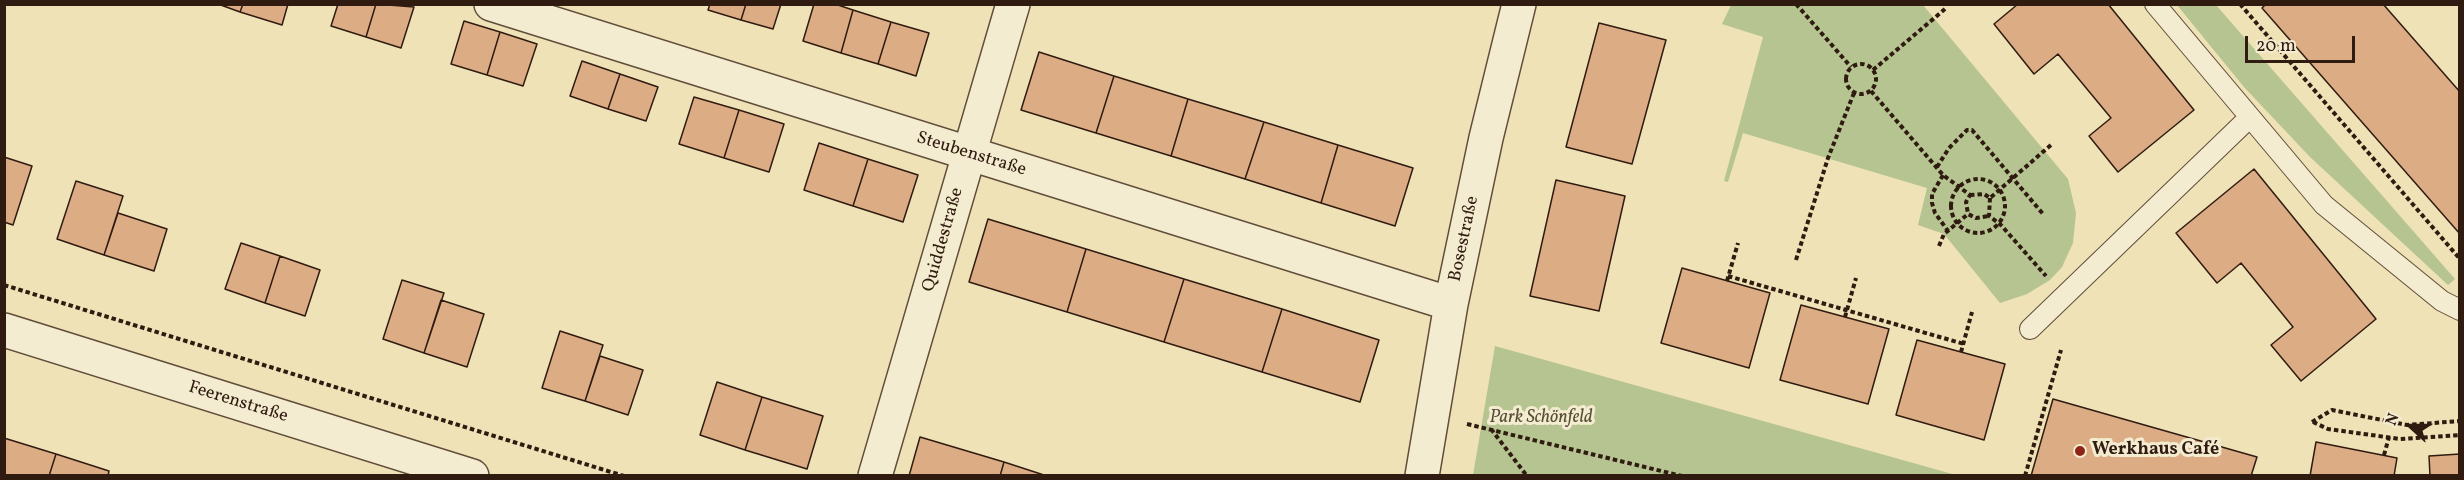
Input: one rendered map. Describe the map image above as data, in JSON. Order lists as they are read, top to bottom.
{
  "streets": {
    "street": [
      "Steubenstraße",
      "Bosestraße",
      "Quiddestraße",
      "Feerenstraße"
    ]
  },
  "crossings": [
    ["Steubenstraße", "Bosestraße"],
    ["Steubenstraße", "Quiddestraße"]
  ],
  "parks": ["Park Schönfeld"],
  "places": ["Werkhaus Café"],
  "scale_bar": "20 m",
  "north": "left"
}
